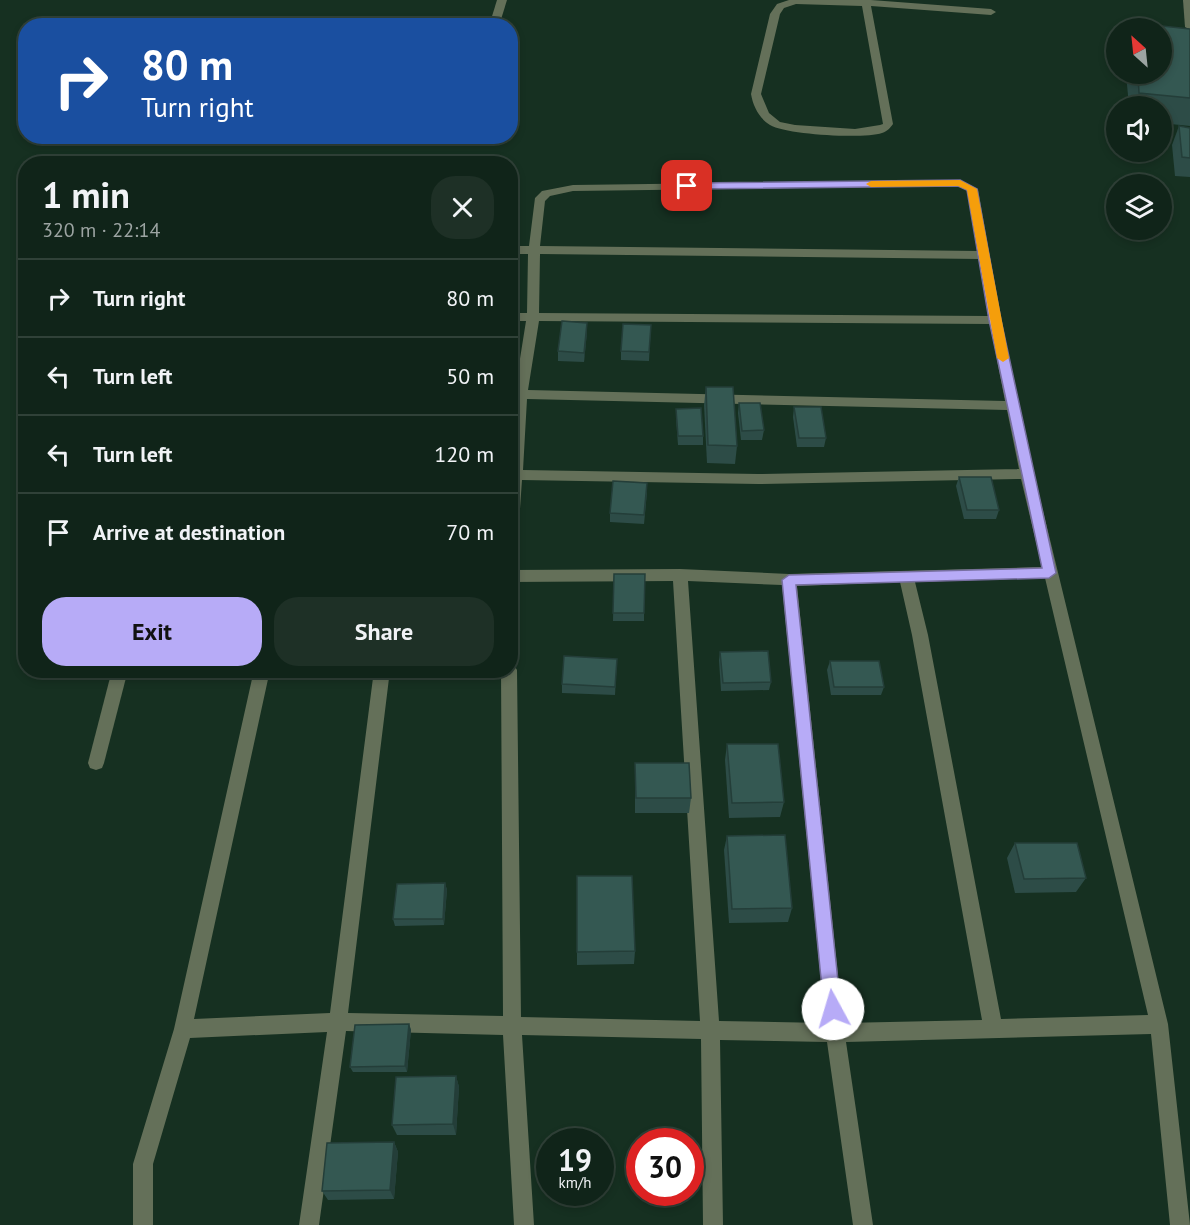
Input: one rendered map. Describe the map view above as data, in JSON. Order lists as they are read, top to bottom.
{
  "north": "top left",
  "page": {
    "turn": ["80 m", "Turn right"],
    "heading": ["1 min", "320 m · 22:14"],
    "list": [
      {
        "name": "Turn right",
        "value": "80 m"
      },
      {
        "name": "Turn left",
        "value": "50 m"
      },
      {
        "name": "Turn left",
        "value": "120 m"
      },
      {
        "name": "Arrive at destination",
        "value": "70 m"
      }
    ],
    "buttons": ["Exit", "Share"],
    "speed": "19 km/h",
    "limit": "30"
  }
}
